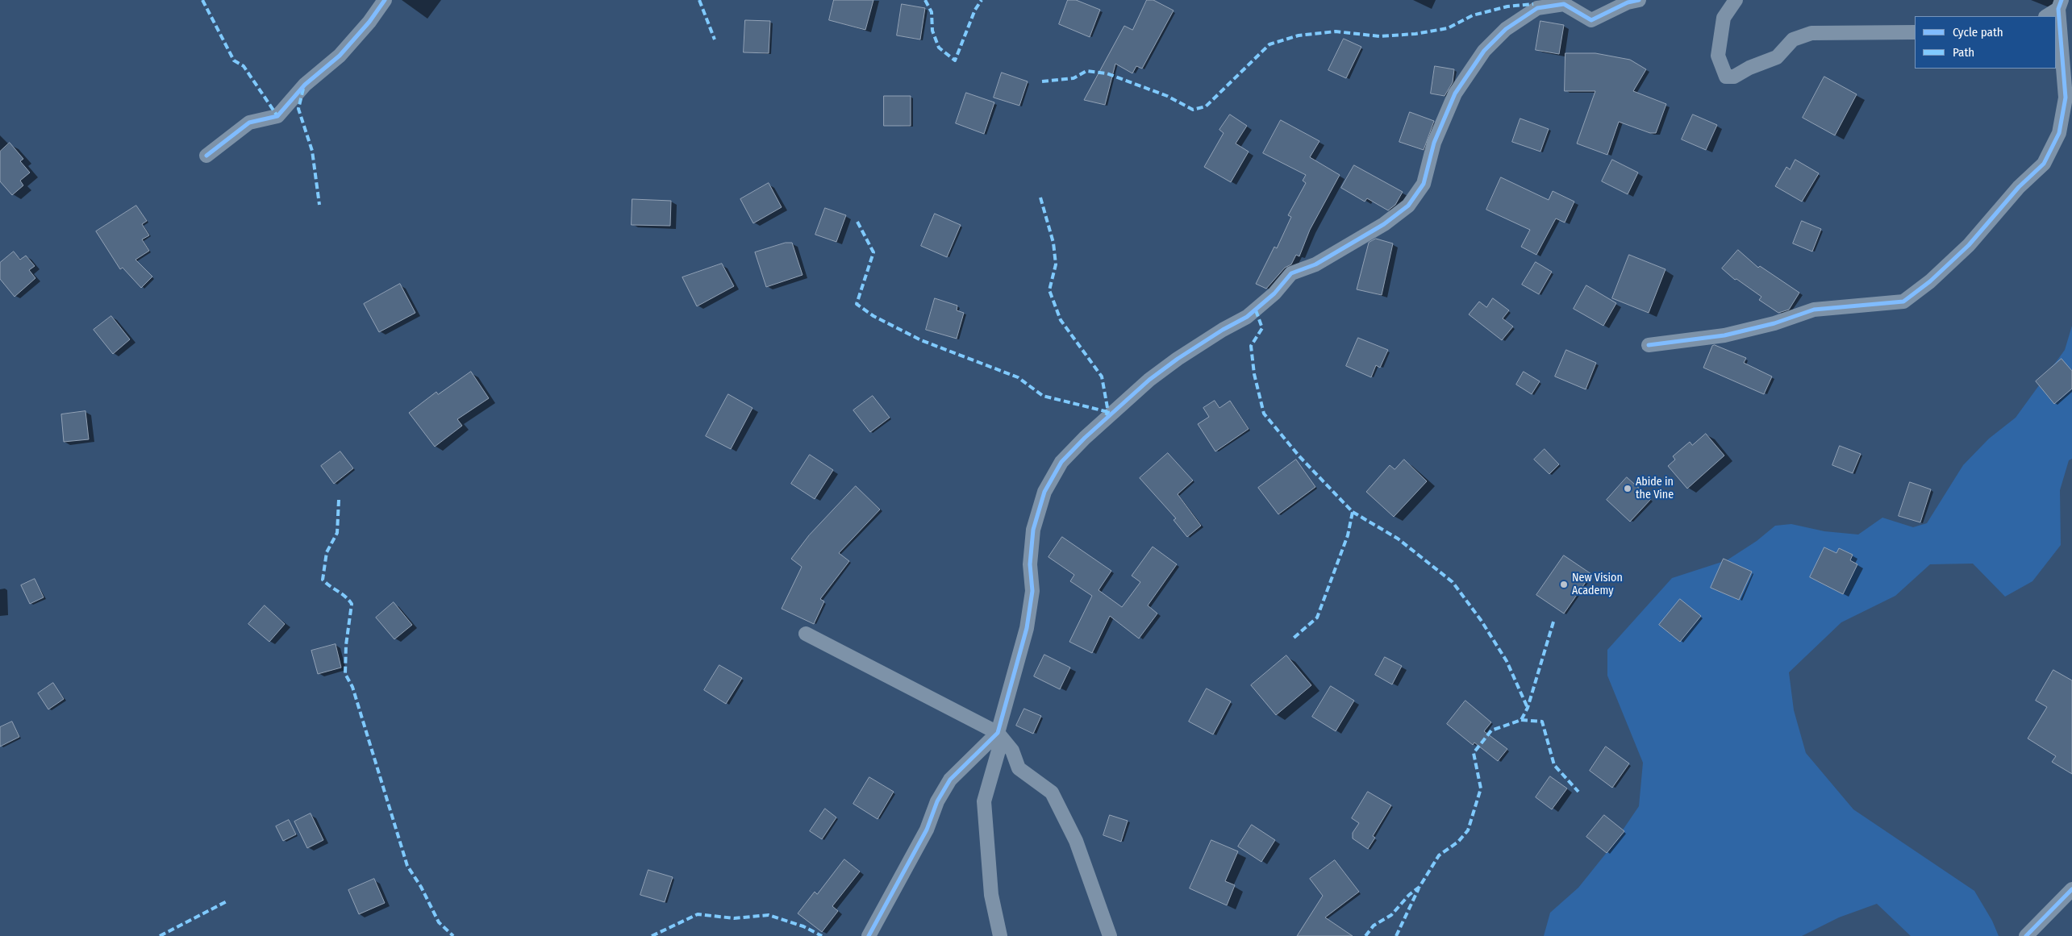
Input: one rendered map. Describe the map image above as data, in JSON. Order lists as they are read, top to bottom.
{
  "places": ["Abide in the Vine", "New Vision Academy"],
  "legend": ["Cycle path", "Path"]
}
